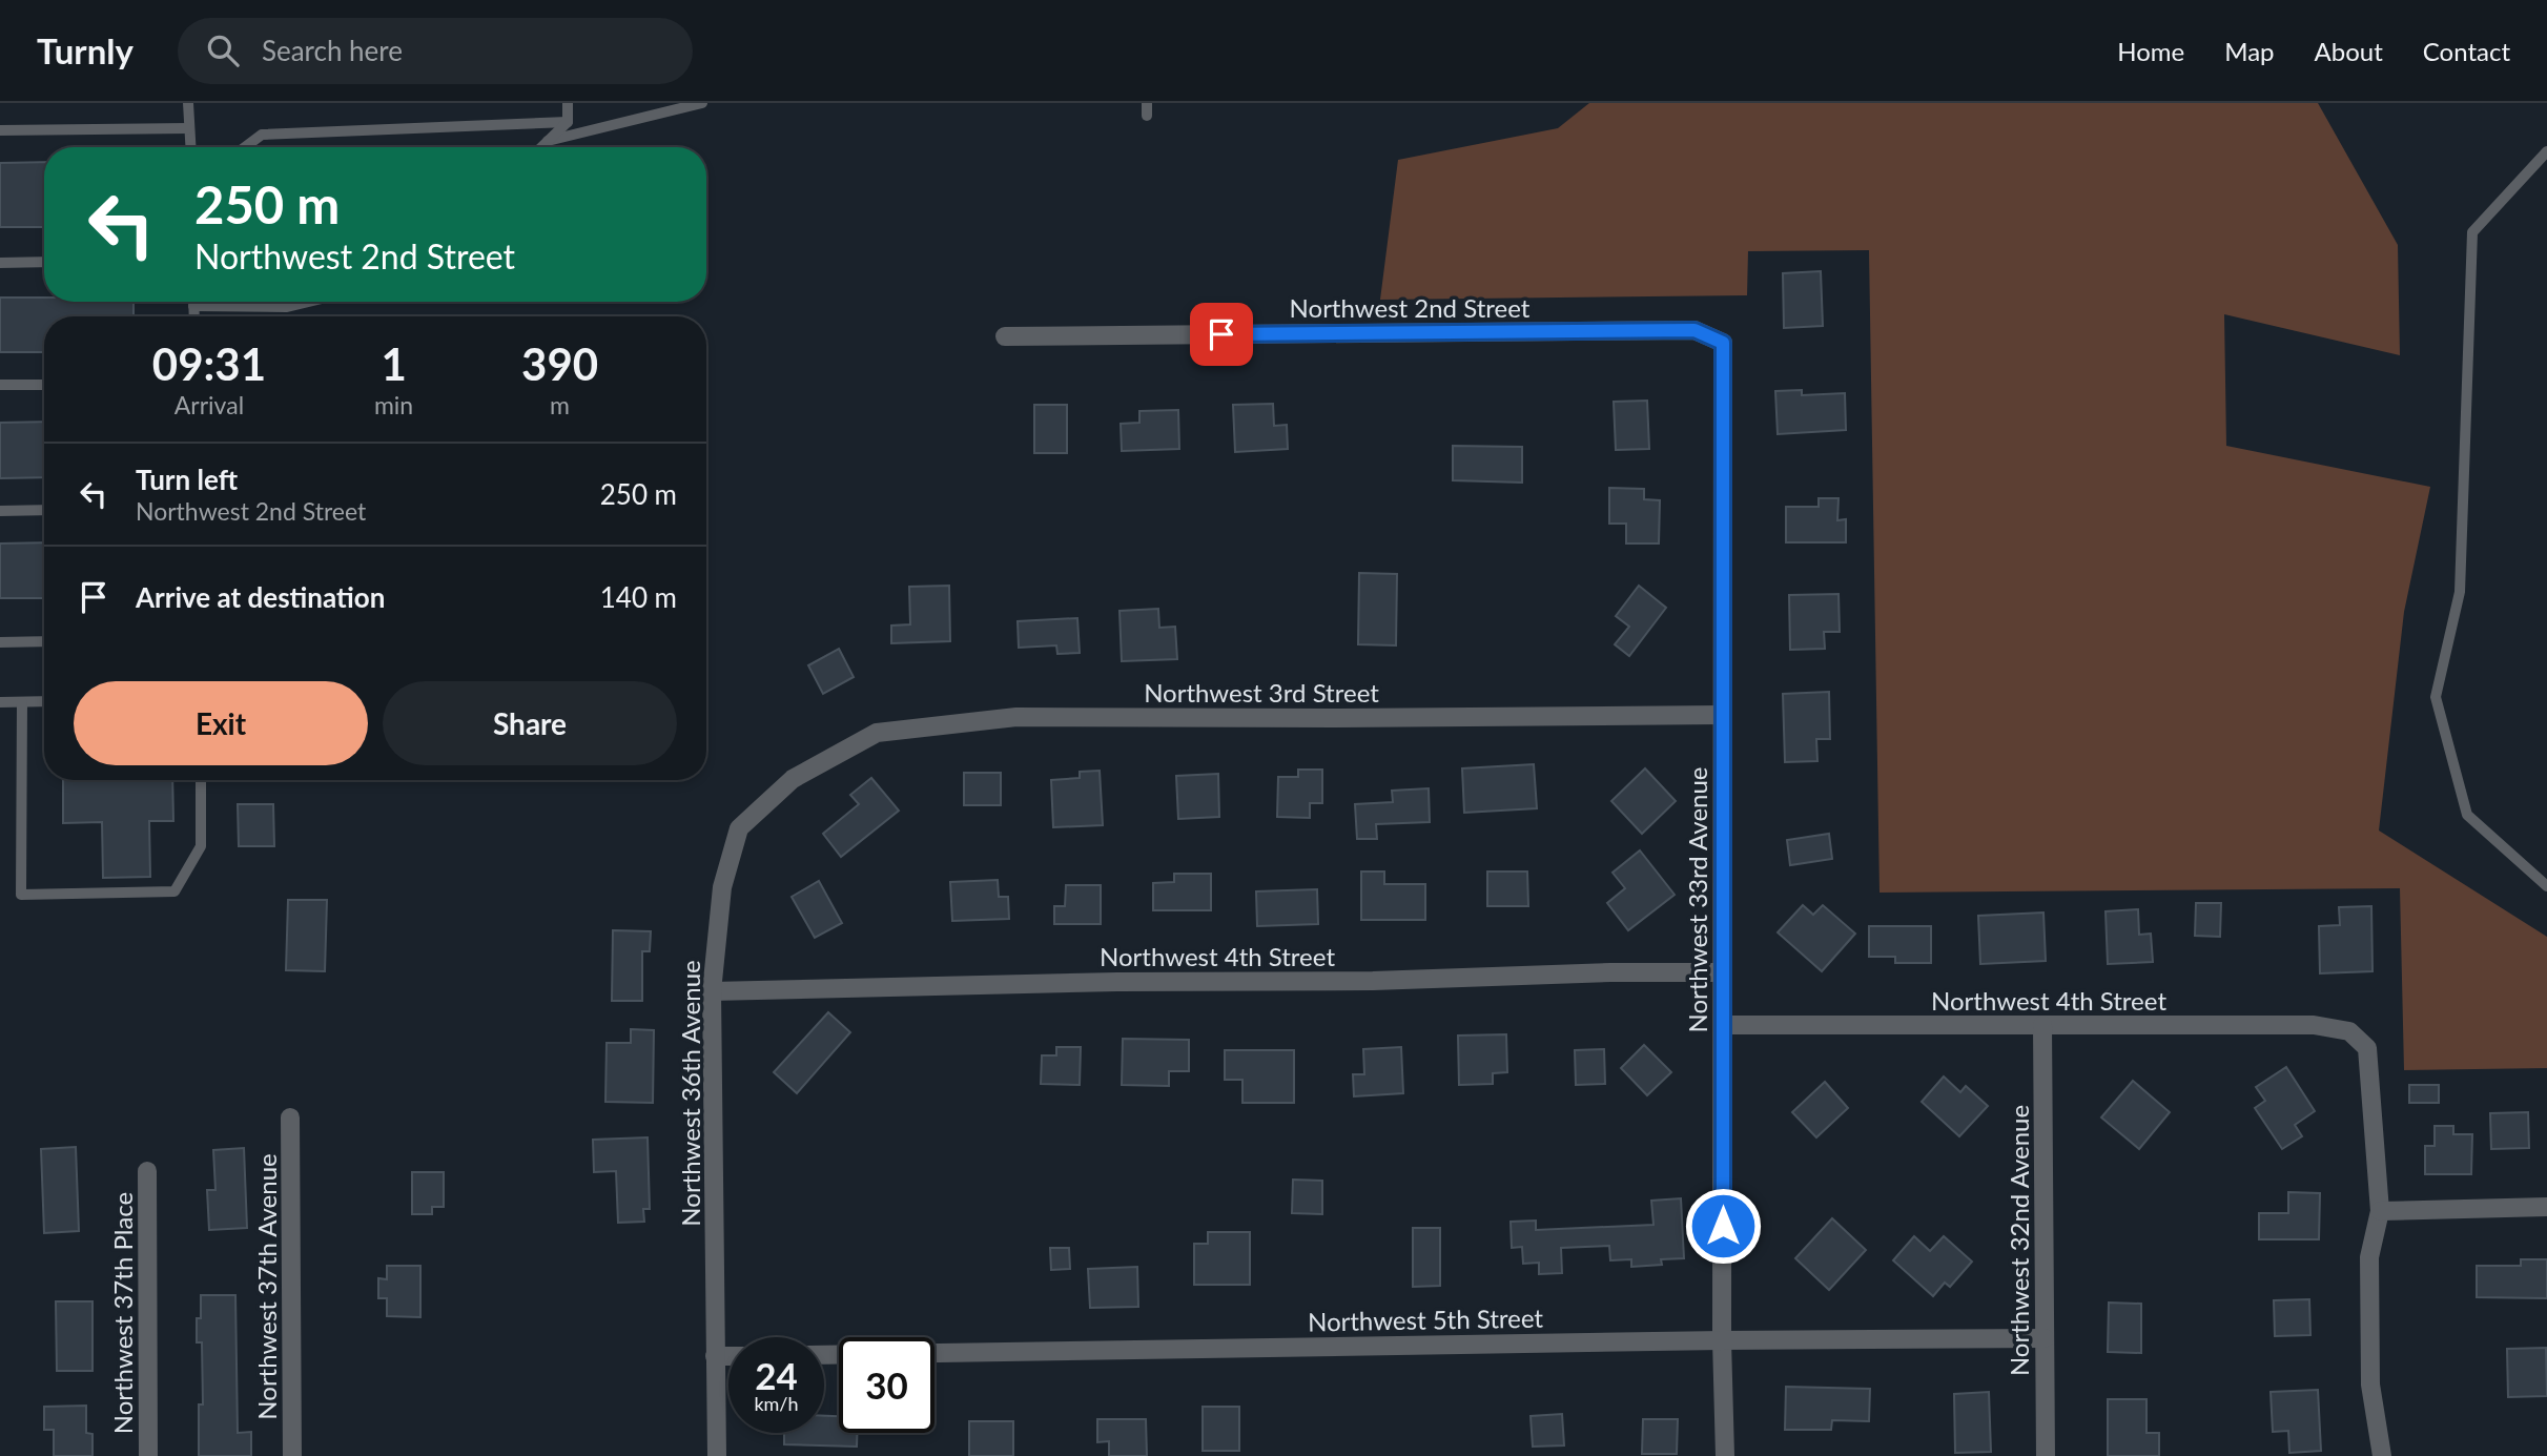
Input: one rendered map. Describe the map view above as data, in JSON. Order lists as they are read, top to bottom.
{
  "streets": {
    "street": [
      "Northwest 2nd Street",
      "Northwest 3rd Street",
      "Northwest 33rd Avenue",
      "Northwest 4th Street",
      "Northwest 36th Avenue",
      "Northwest 32nd Avenue",
      "Northwest 37th Avenue",
      "Northwest 37th Place",
      "Northwest 5th Street"
    ]
  },
  "crossings": [
    ["Northwest 2nd Street", "Northwest 33rd Avenue"],
    ["Northwest 3rd Street", "Northwest 33rd Avenue"],
    ["Northwest 3rd Street", "Northwest 36th Avenue"],
    ["Northwest 33rd Avenue", "Northwest 4th Street"],
    ["Northwest 33rd Avenue", "Northwest 5th Street"],
    ["Northwest 4th Street", "Northwest 36th Avenue"],
    ["Northwest 4th Street", "Northwest 32nd Avenue"],
    ["Northwest 32nd Avenue", "Northwest 5th Street"]
  ],
  "page": {
    "header": "Turnly",
    "search": "Search here",
    "nav": [
      "Home",
      "Map",
      "About",
      "Contact"
    ],
    "turn": ["250 m", "Northwest 2nd Street"],
    "eta": [
      "09:31",
      "Arrival",
      "1",
      "min",
      "390",
      "m"
    ],
    "list": [
      {
        "name": "Turn left",
        "note": "Northwest 2nd Street",
        "value": "250 m"
      },
      {
        "name": "Arrive at destination",
        "value": "140 m"
      }
    ],
    "buttons": ["Exit", "Share"],
    "speed": "24 km/h",
    "limit": "30"
  }
}
